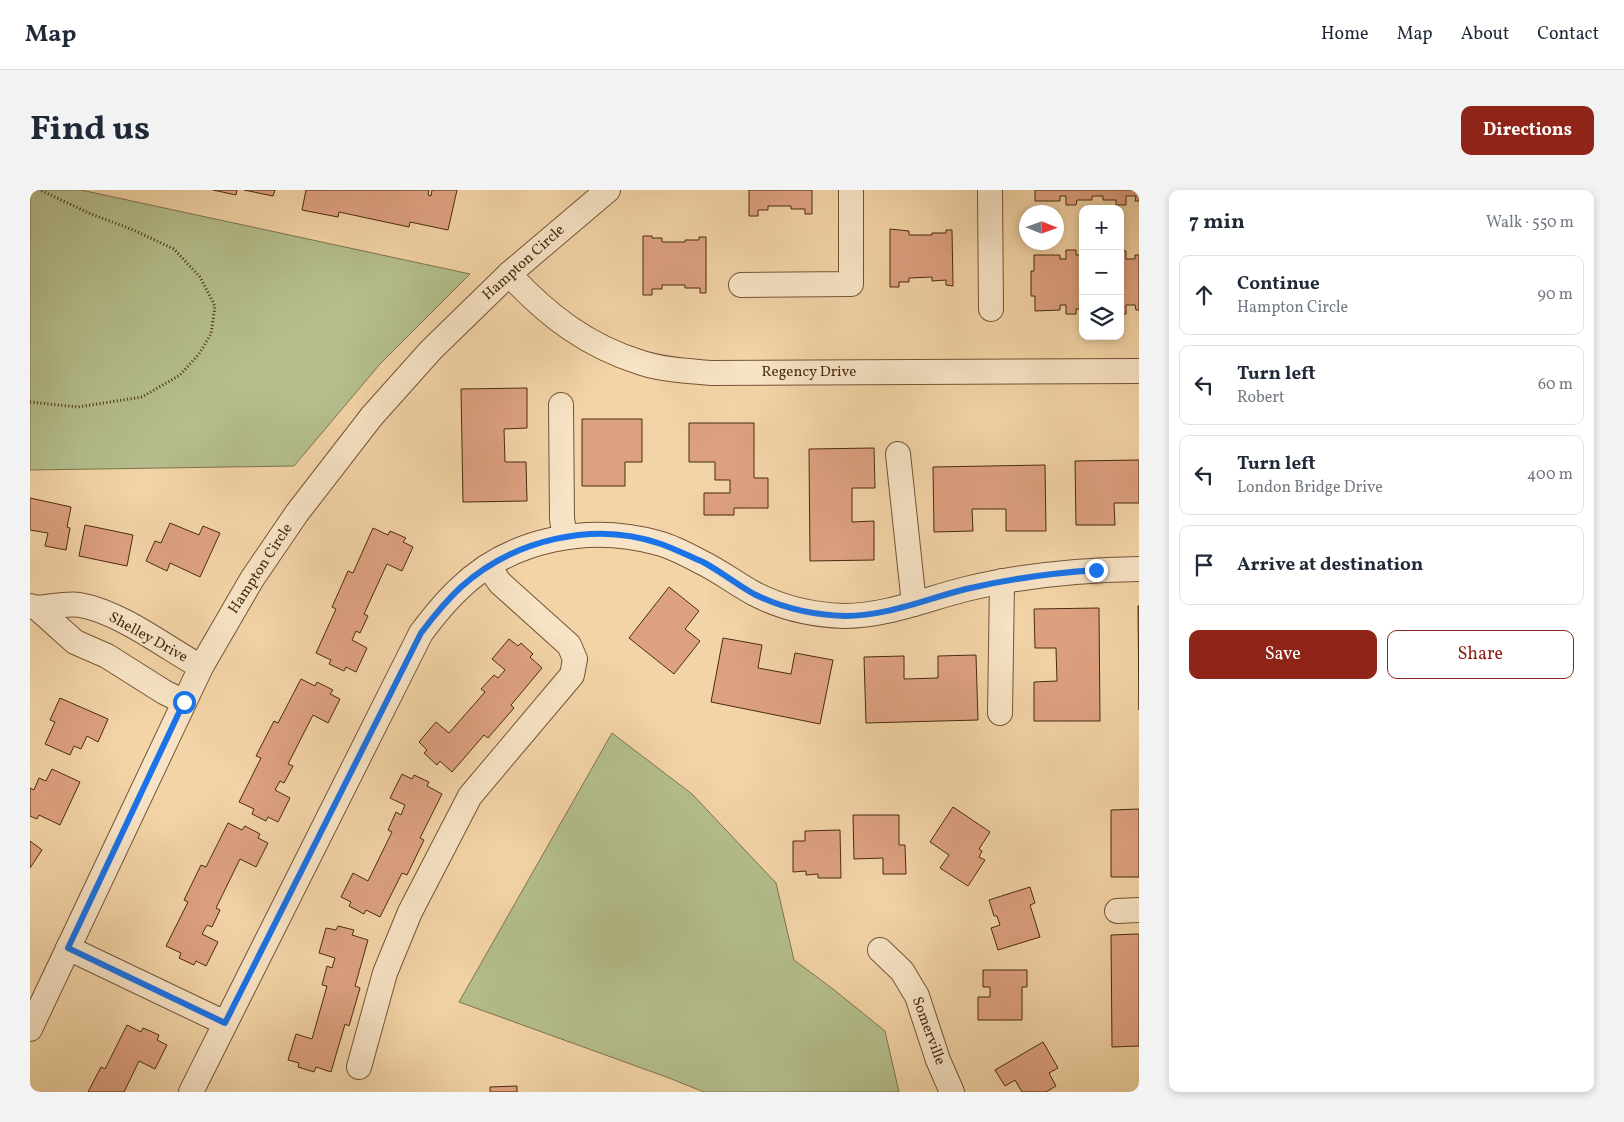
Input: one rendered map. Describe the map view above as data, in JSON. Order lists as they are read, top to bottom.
{
  "streets": {
    "street": [
      "Hampton Circle",
      "Regency Drive",
      "Shelley Drive",
      "Somerville"
    ]
  },
  "crossings": [
    ["Hampton Circle", "Regency Drive"],
    ["Hampton Circle", "Shelley Drive"]
  ],
  "north": "right",
  "page": {
    "header": "Map",
    "nav": [
      "Home",
      "Map",
      "About",
      "Contact"
    ],
    "title": "Find us",
    "buttons": [
      "Directions",
      ["Save", "Share"]
    ],
    "heading": ["7 min", "Walk · 550 m"],
    "map_buttons": ["+", "−"],
    "list": [
      ["Continue", "Hampton Circle", "90 m"],
      ["Turn left", "Robert", "60 m"],
      ["Turn left", "London Bridge Drive", "400 m"],
      "Arrive at destination"
    ]
  }
}
